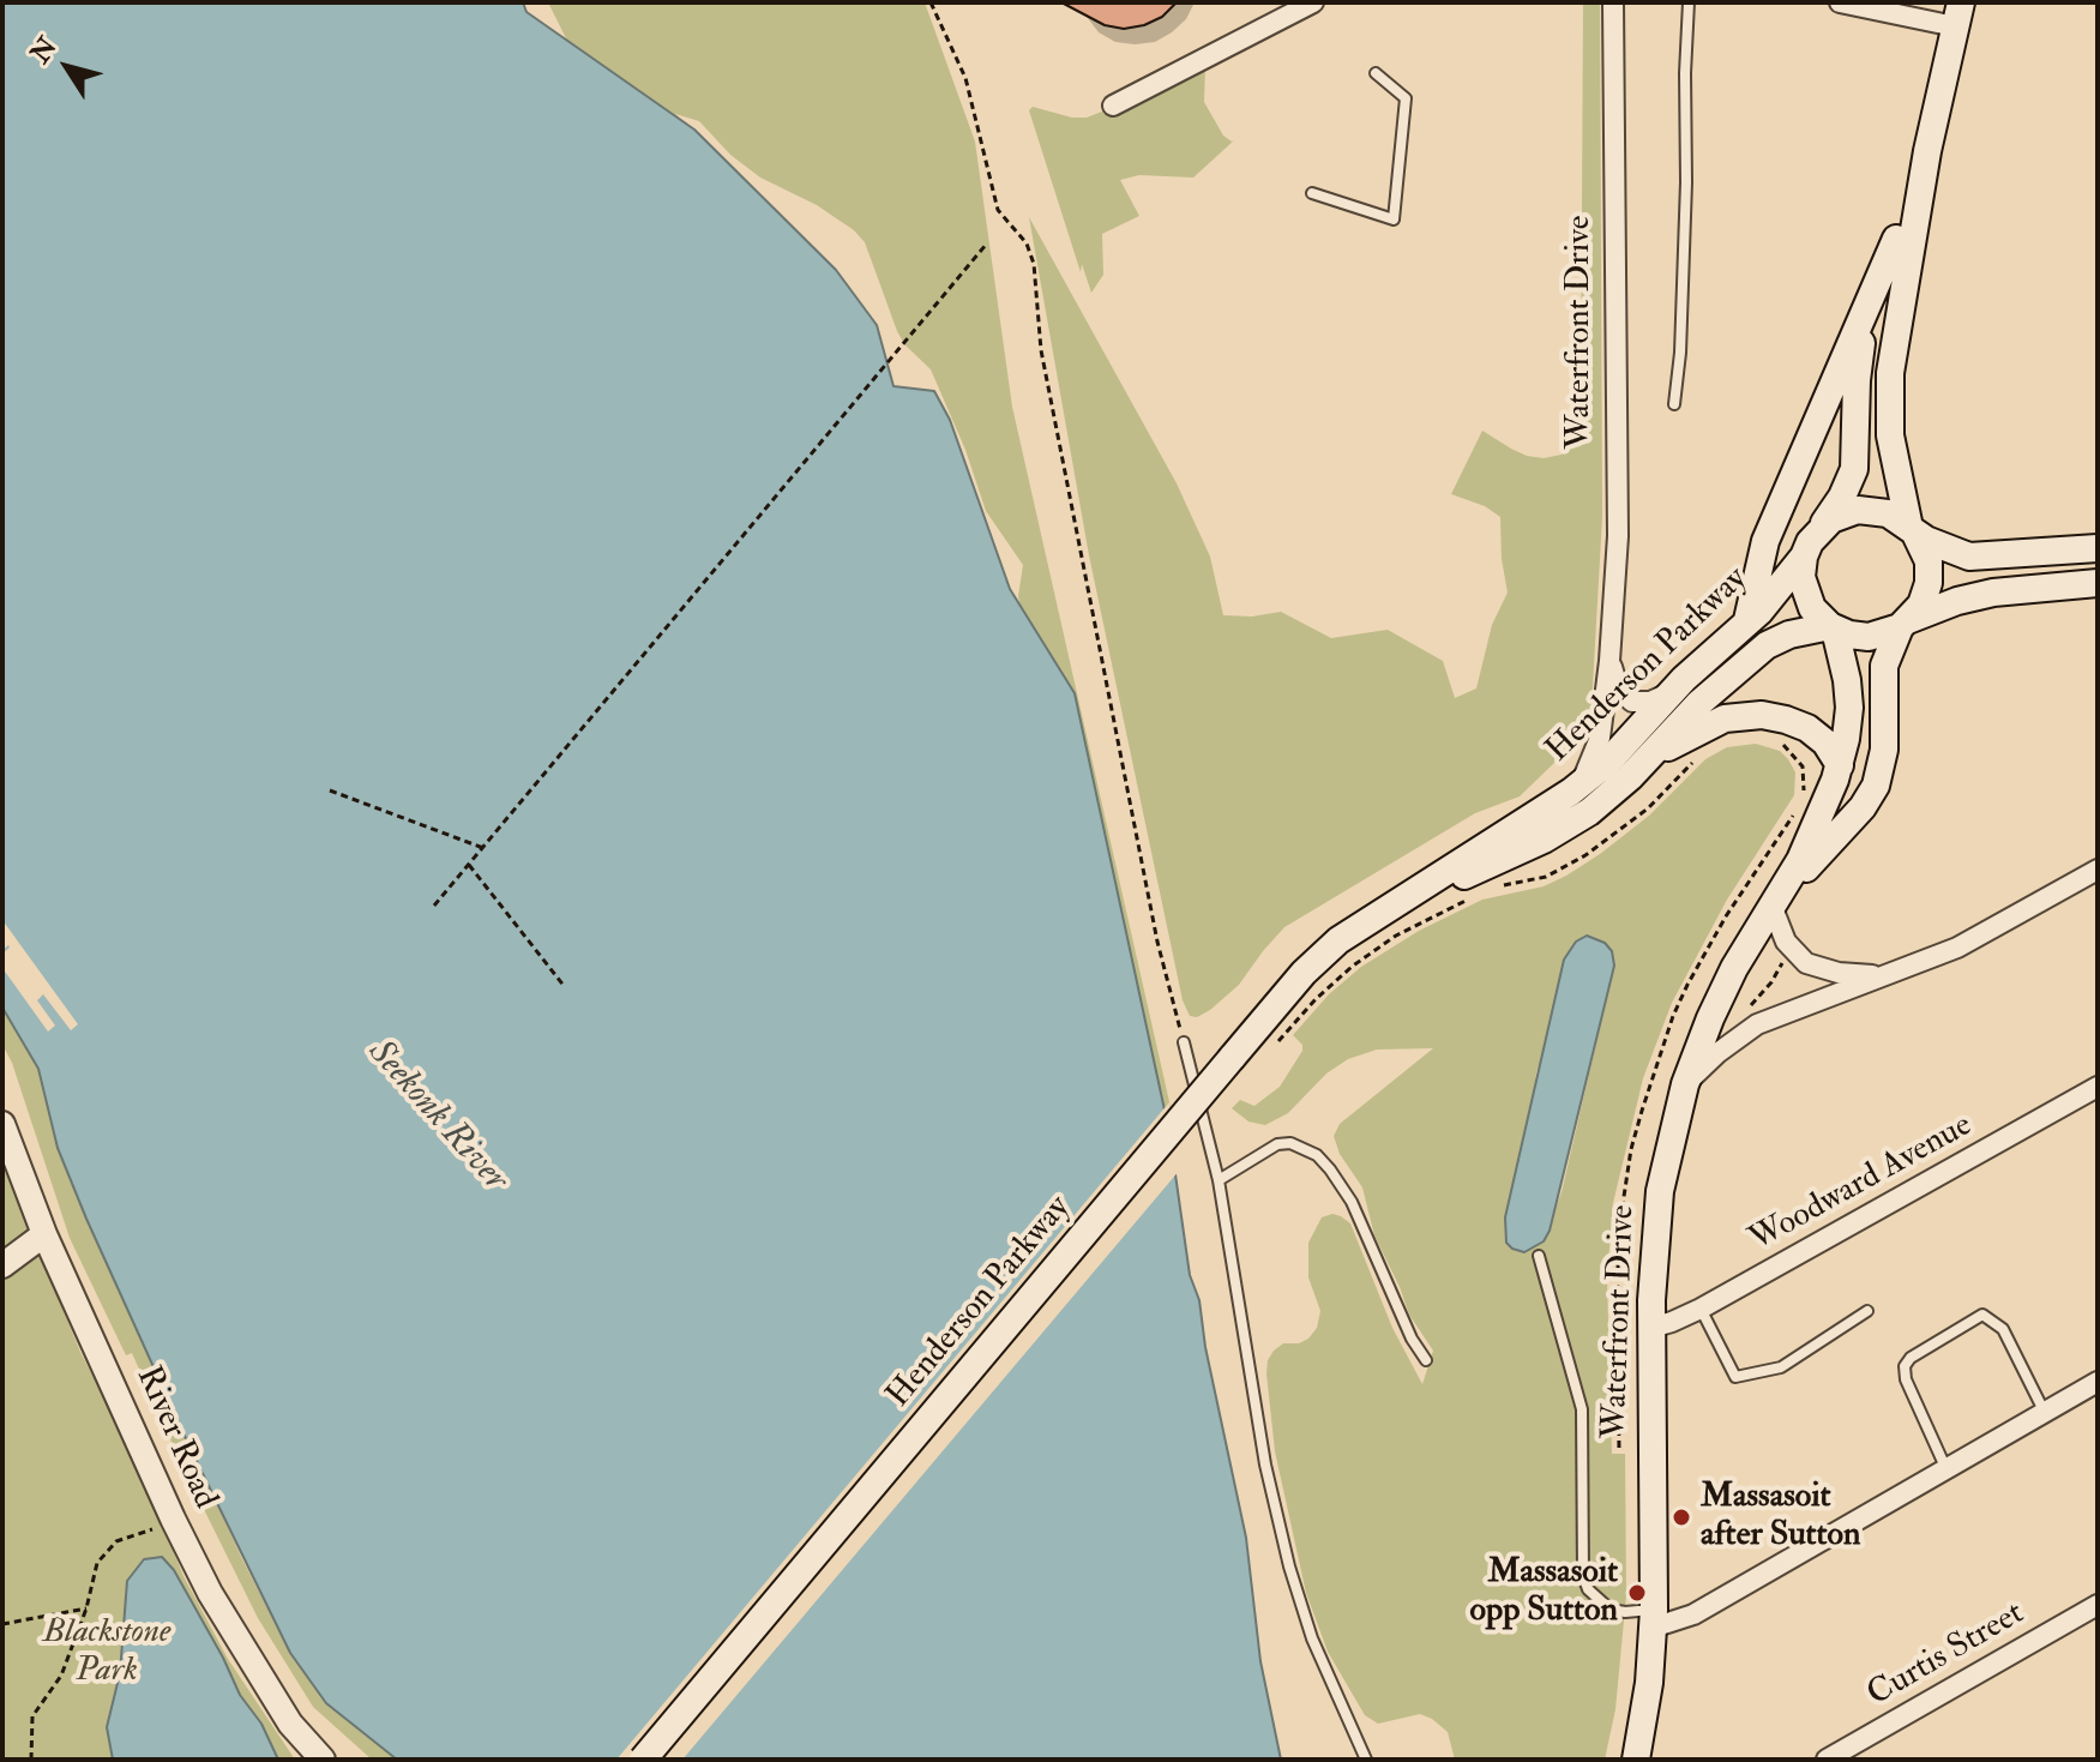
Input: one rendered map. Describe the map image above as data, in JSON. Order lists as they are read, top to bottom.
{
  "streets": {
    "main road": ["Waterfront Drive", "Henderson Parkway"],
    "street": ["Woodward Avenue", "River Road", "Curtis Street"]
  },
  "crossings": [
    ["Waterfront Drive", "Henderson Parkway"],
    ["Waterfront Drive", "Woodward Avenue"]
  ],
  "water": ["Seekonk River"],
  "parks": ["Blackstone Park"],
  "places": ["Massasoit after Sutton", "Massasoit opp Sutton"],
  "north": "top left"
}
